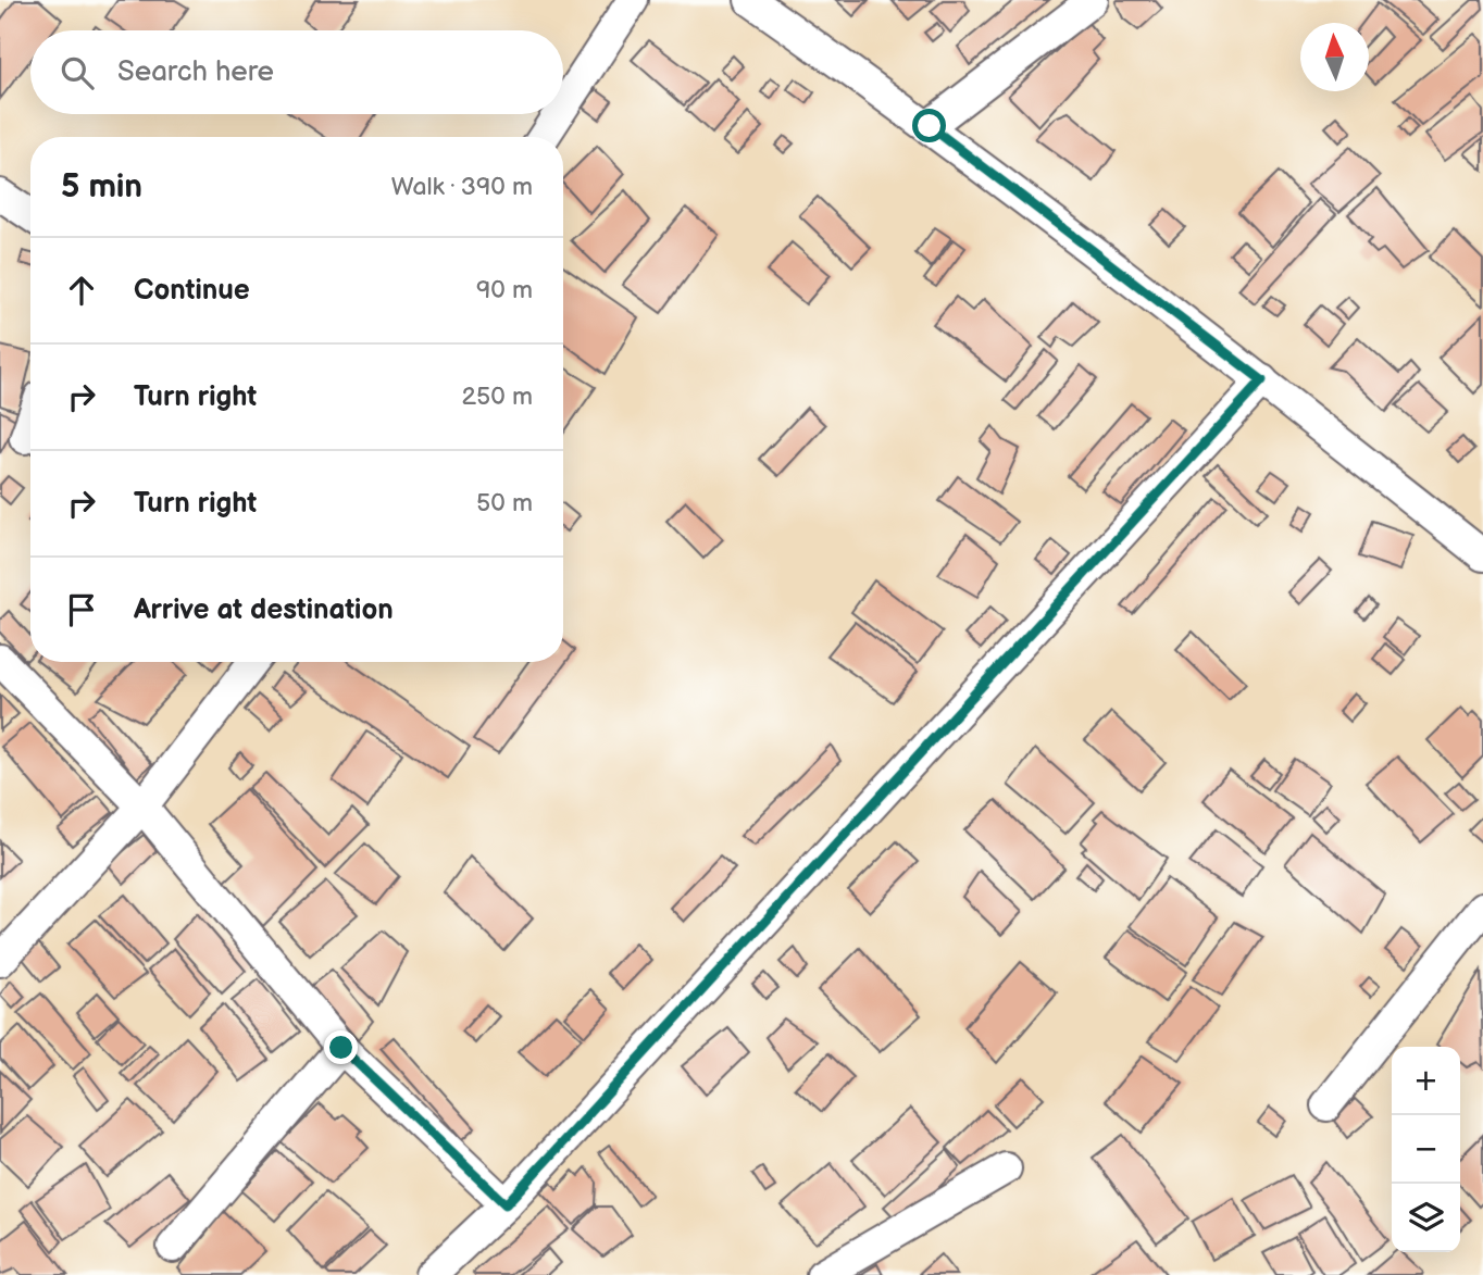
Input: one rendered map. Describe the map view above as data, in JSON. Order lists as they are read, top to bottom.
{
  "north": "top",
  "page": {
    "search": "Search here",
    "heading": ["5 min", "Walk · 390 m"],
    "list": [
      ["Continue", "90 m"],
      ["Turn right", "250 m"],
      ["Turn right", "50 m"],
      "Arrive at destination"
    ],
    "map_buttons": ["+", "−"]
  }
}
